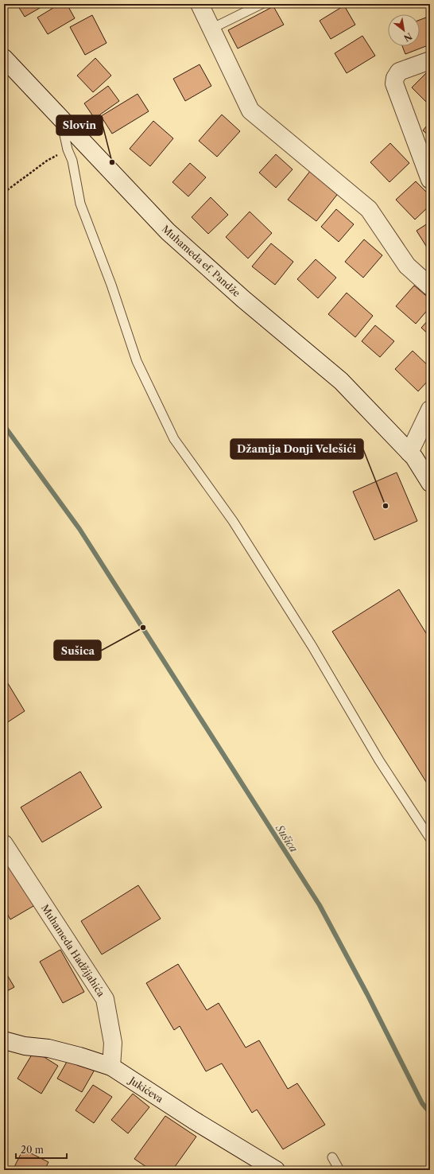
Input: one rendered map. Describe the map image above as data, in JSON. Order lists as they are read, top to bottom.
{
  "streets": {
    "street": ["Muhameda ef. Pandže", "Muhameda Hadžijahića", "Jukićeva"]
  },
  "crossings": [
    ["Muhameda Hadžijahića", "Jukićeva"]
  ],
  "water": ["Sušica"],
  "places": ["Slovin", "Džamija Donji Velešići", "Sušica"],
  "scale_bar": "20 m",
  "north": "bottom right"
}
